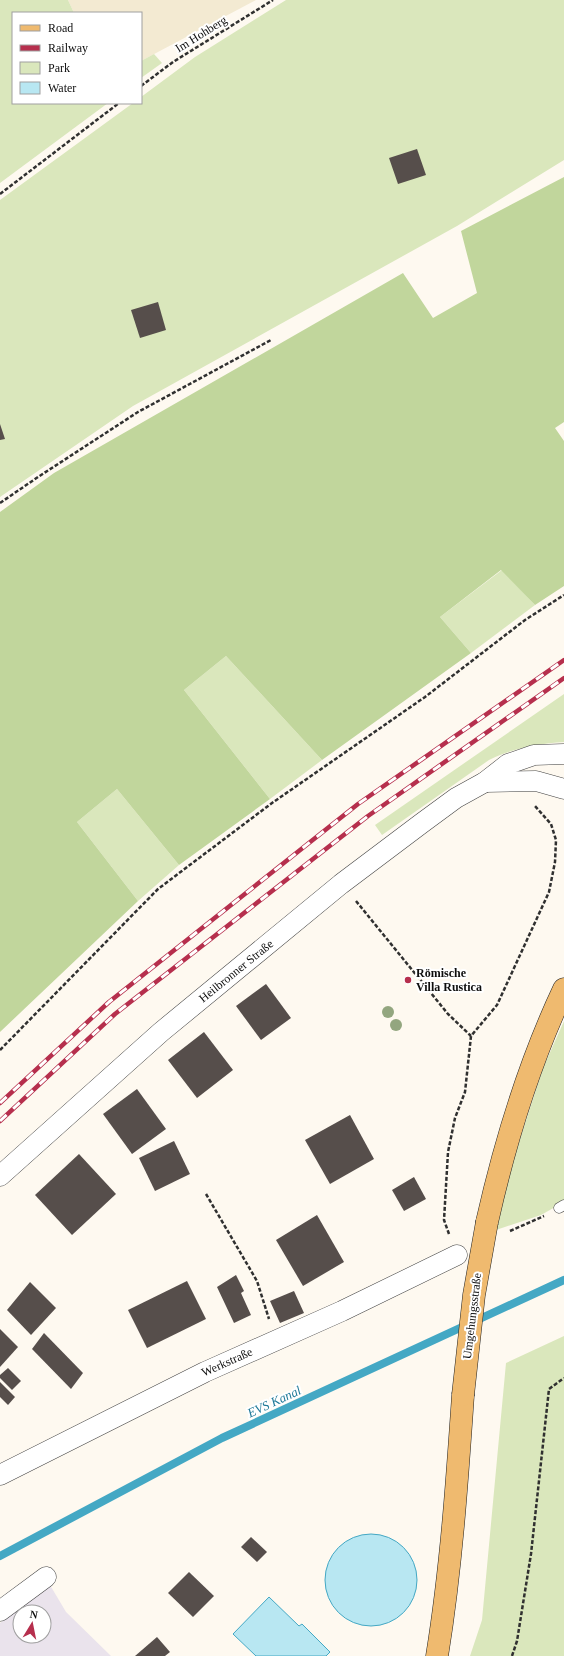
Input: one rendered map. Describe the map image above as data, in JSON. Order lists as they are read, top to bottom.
{
  "streets": {
    "main road": ["Umgehungsstraße"],
    "street": ["Heilbronner Straße", "Werkstraße"],
    "path": ["Im Hohberg"]
  },
  "water": ["EVS Kanal"],
  "places": ["Römische Villa Rustica"],
  "legend": [
    "Road",
    "Railway",
    "Park",
    "Water"
  ],
  "north": "top"
}
